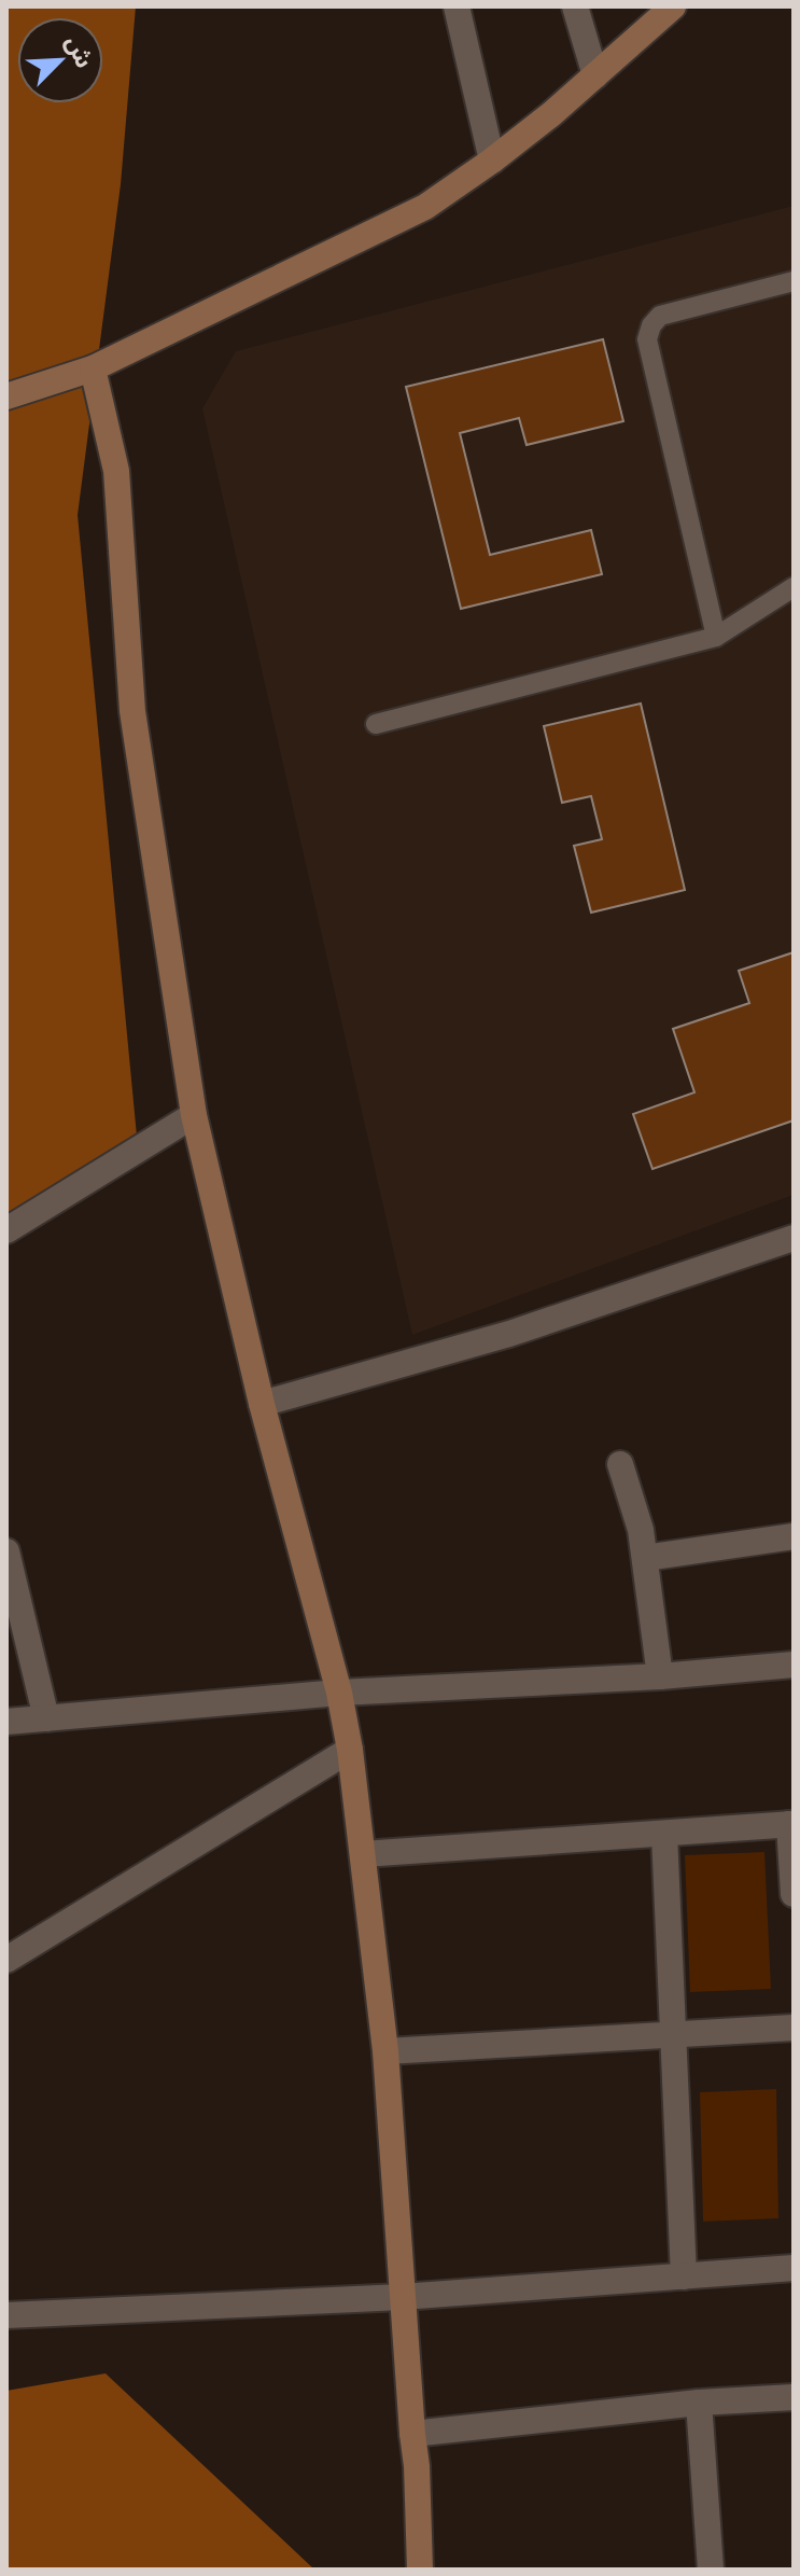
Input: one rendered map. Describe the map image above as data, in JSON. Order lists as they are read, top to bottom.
{
  "north": "top right"
}
